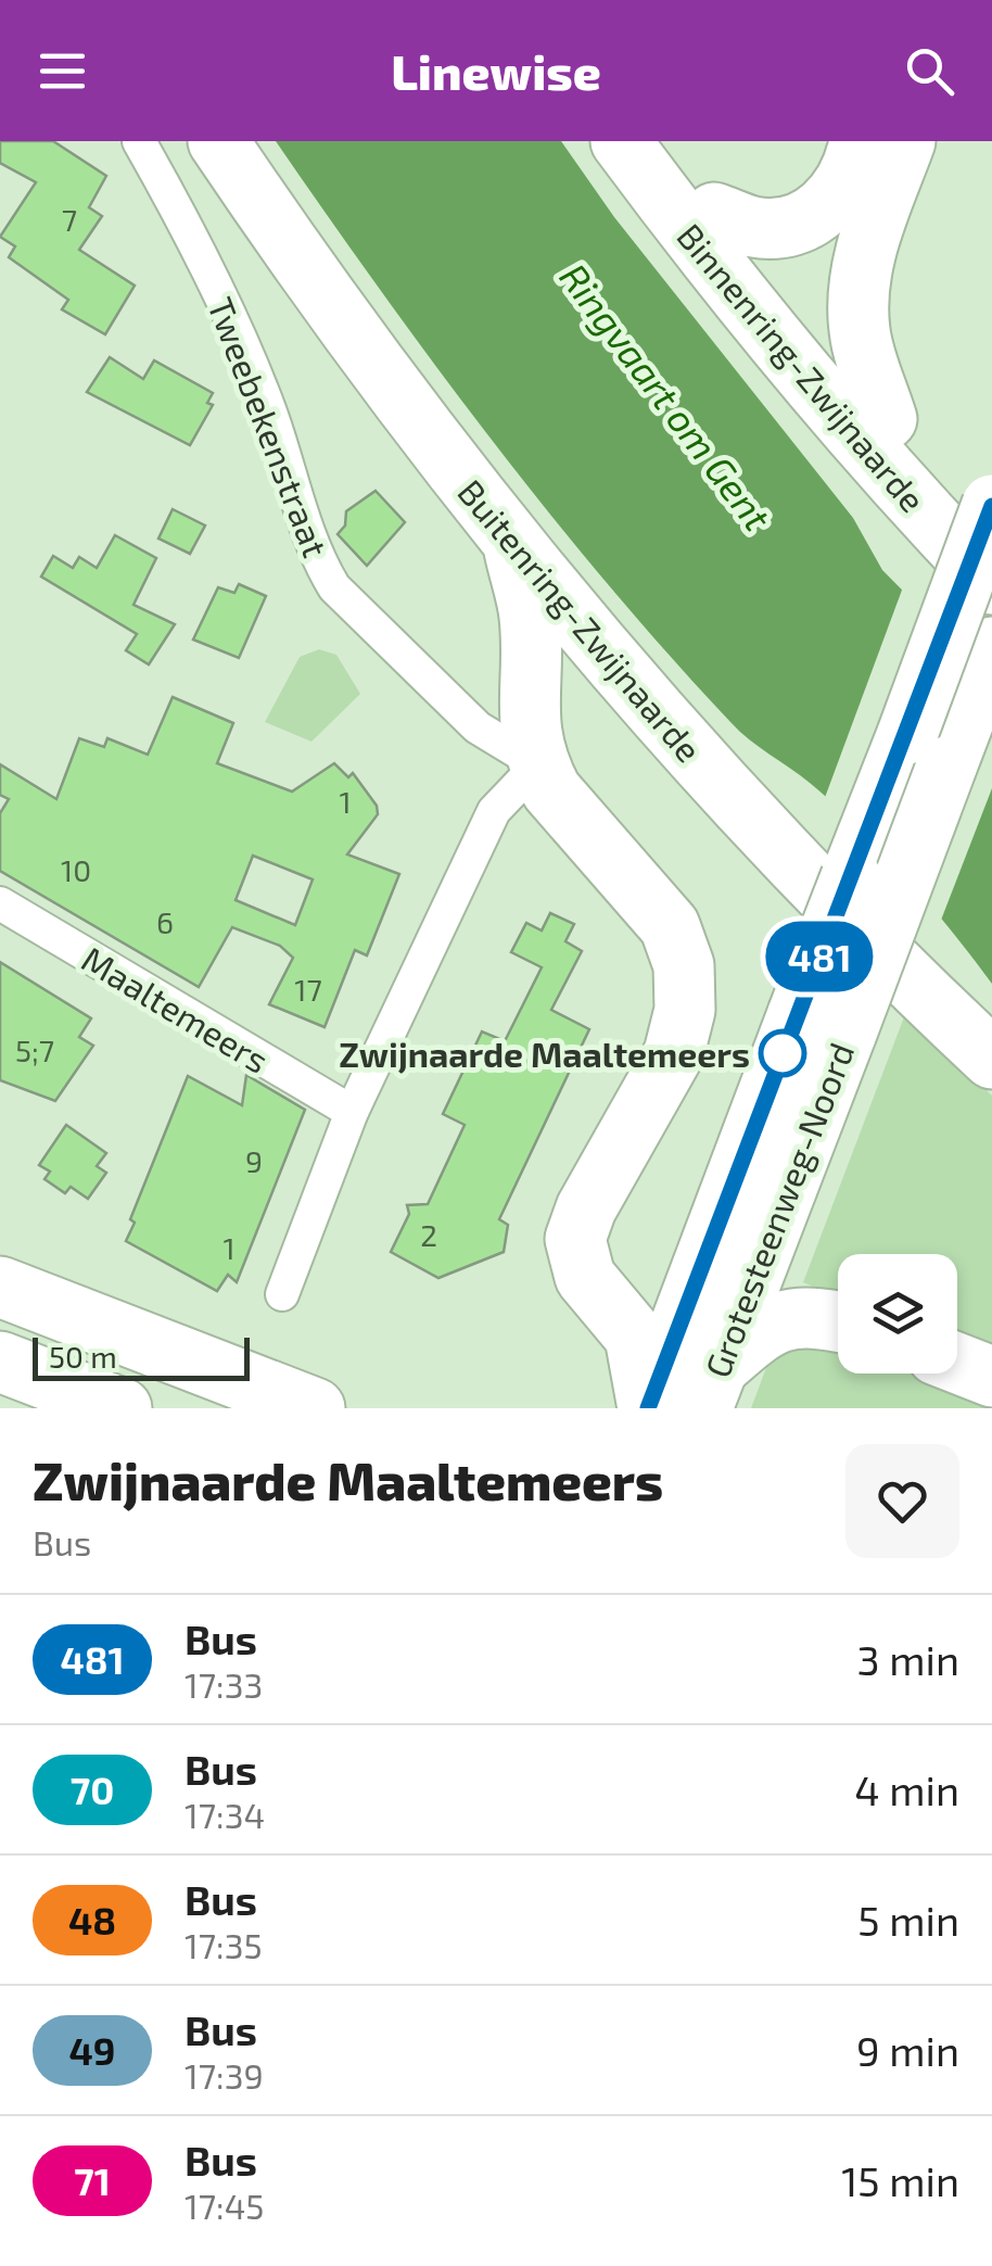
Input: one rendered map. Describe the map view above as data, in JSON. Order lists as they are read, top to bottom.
{
  "streets": {
    "highway": ["Binnenring-Zwijnaarde", "Buitenring-Zwijnaarde", "Grotesteenweg-Noord"],
    "street": ["Tweebekenstraat", "Maaltemeers"]
  },
  "water": ["Ringvaart om Gent"],
  "places": ["Zwijnaarde Maaltemeers"],
  "lines": ["bus line 481"],
  "house_numbers": [
    "7",
    "1",
    "10",
    "6",
    "17",
    "5;7",
    "9",
    "2",
    "1"
  ],
  "scale_bar": "50 m",
  "page": {
    "header": "Linewise",
    "on_map": "481",
    "scale": "50 m",
    "heading": ["Zwijnaarde Maaltemeers", "Bus"],
    "list": [
      {
        "mark": "481",
        "name": "Bus",
        "note": "17:33",
        "value": "3 min"
      },
      {
        "mark": "70",
        "name": "Bus",
        "note": "17:34",
        "value": "4 min"
      },
      {
        "mark": "48",
        "name": "Bus",
        "note": "17:35",
        "value": "5 min"
      },
      {
        "mark": "49",
        "name": "Bus",
        "note": "17:39",
        "value": "9 min"
      },
      {
        "mark": "71",
        "name": "Bus",
        "note": "17:45",
        "value": "15 min"
      }
    ]
  }
}
